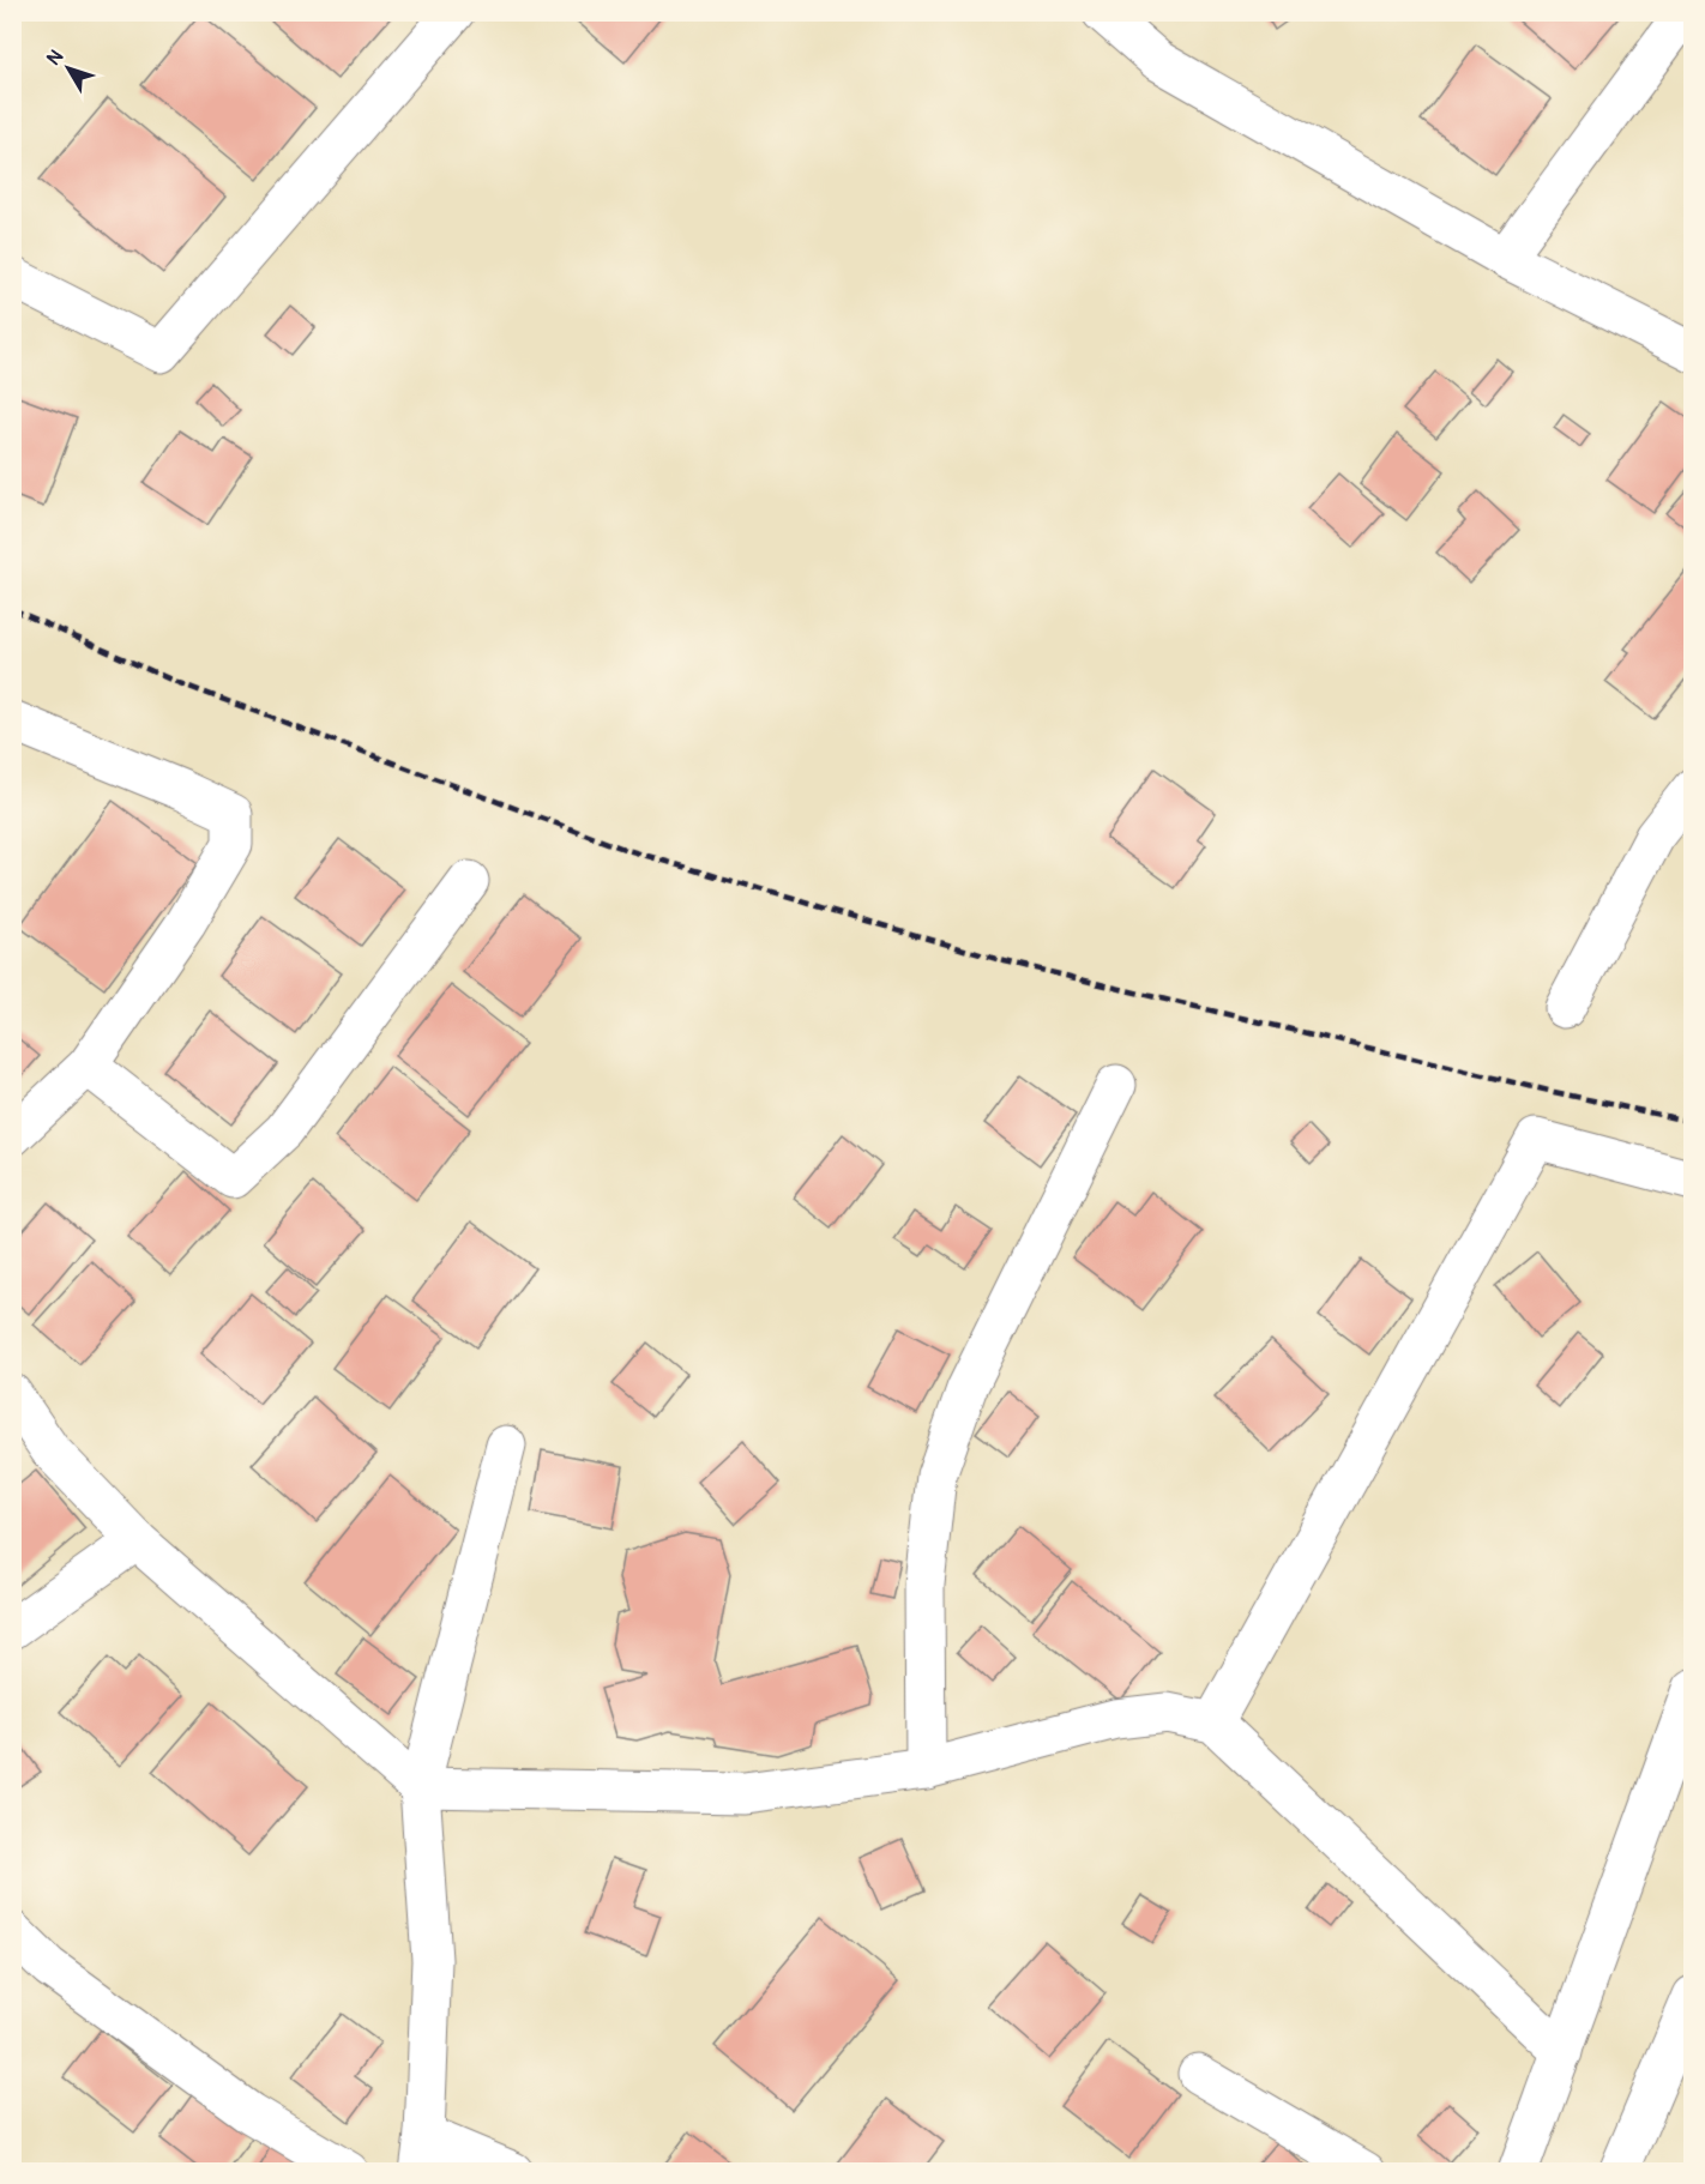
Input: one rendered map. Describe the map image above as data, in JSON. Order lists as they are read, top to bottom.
{
  "north": "top left"
}
